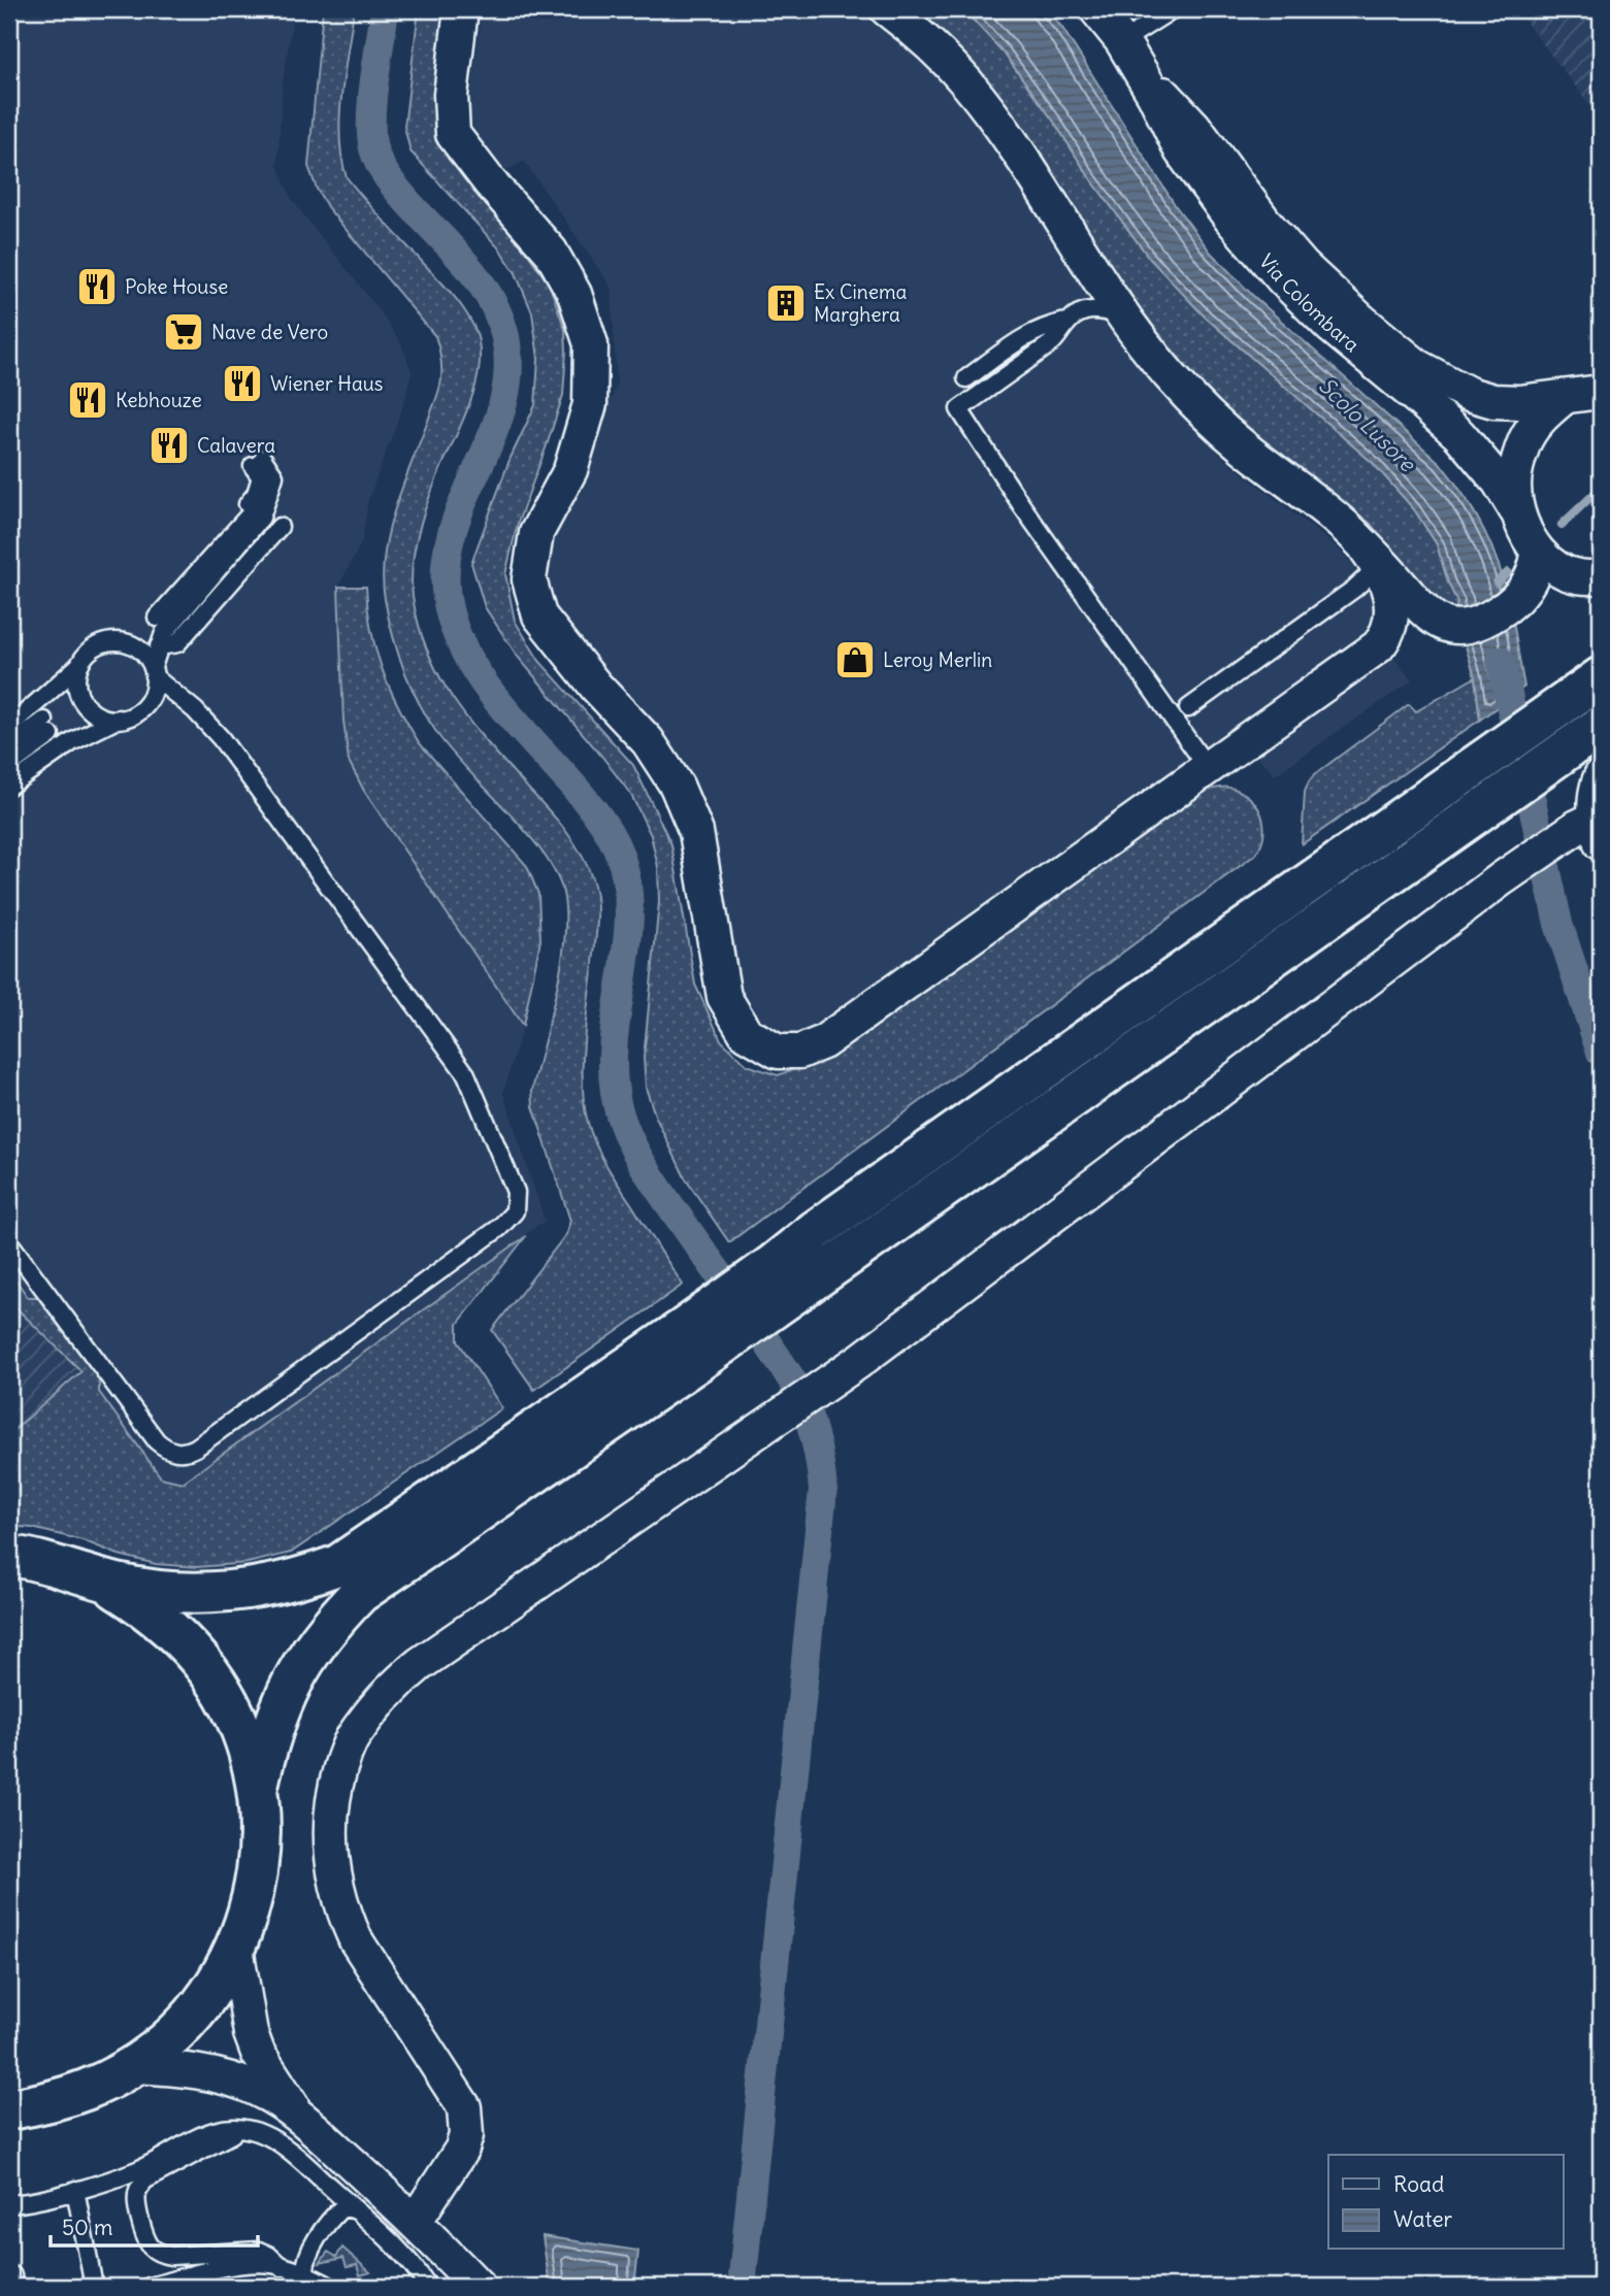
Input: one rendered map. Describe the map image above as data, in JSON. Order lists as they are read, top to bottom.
{
  "streets": {
    "street": ["Via Colombara"]
  },
  "water": ["Scolo Lusore"],
  "places": {
    "restaurant": [
      "Poke House",
      "Wiener Haus",
      "Kebhouze",
      "Calavera"
    ],
    "building": ["Ex Cinema Marghera"],
    "supermarket": ["Nave de Vero"],
    "shop": ["Leroy Merlin"]
  },
  "legend": ["Road", "Water"],
  "scale_bar": "50 m"
}
